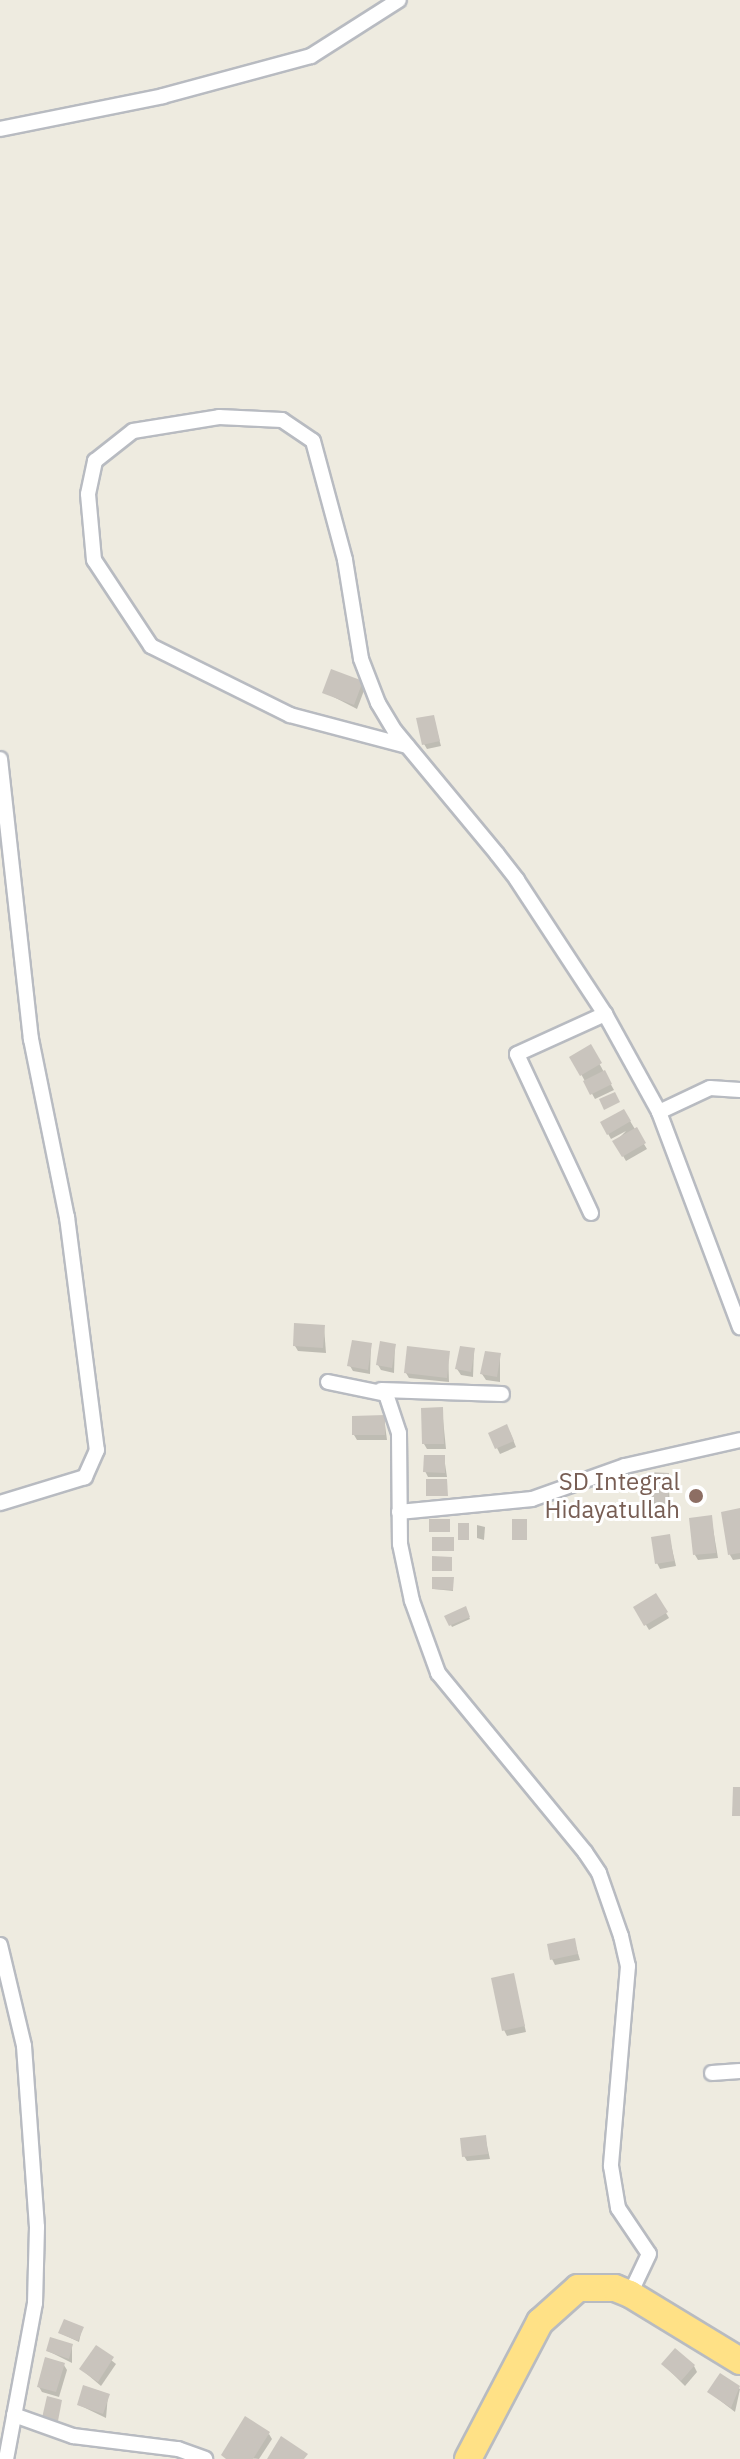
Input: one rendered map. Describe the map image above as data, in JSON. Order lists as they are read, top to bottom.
{
  "places": ["SD Integral Hidayatullah"]
}
